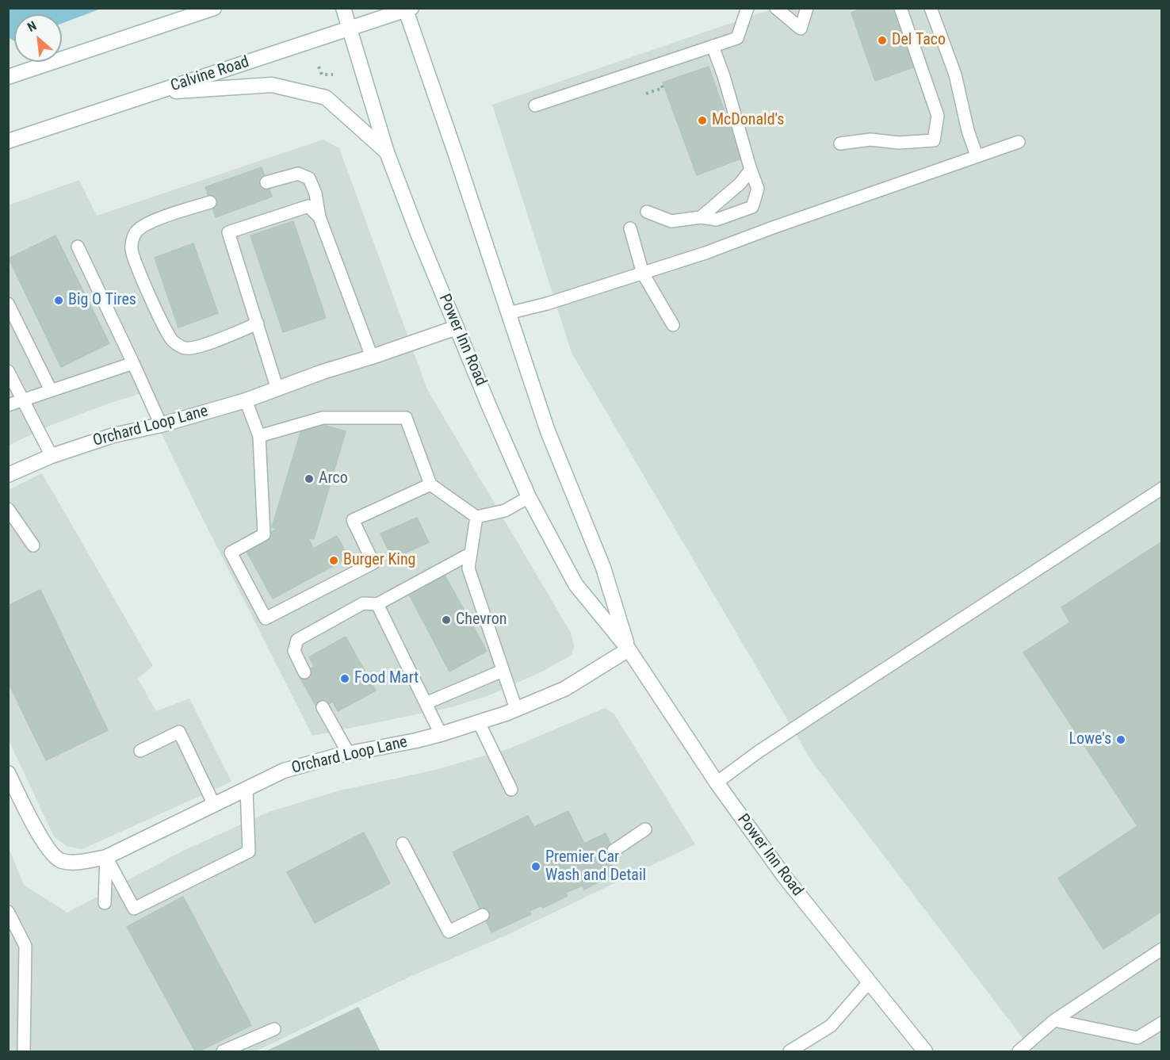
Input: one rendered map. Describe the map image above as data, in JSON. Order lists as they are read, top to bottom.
{
  "streets": {
    "main road": ["Calvine Road", "Power Inn Road", "Orchard Loop Lane"]
  },
  "crossings": [
    ["Calvine Road", "Power Inn Road"],
    ["Power Inn Road", "Orchard Loop Lane"]
  ],
  "places": [
    "Del Taco",
    "McDonald's",
    "Big O Tires",
    "Arco",
    "Burger King",
    "Chevron",
    "Food Mart",
    "Lowe's",
    "Premier Car Wash and Detail"
  ],
  "north": "top left"
}
